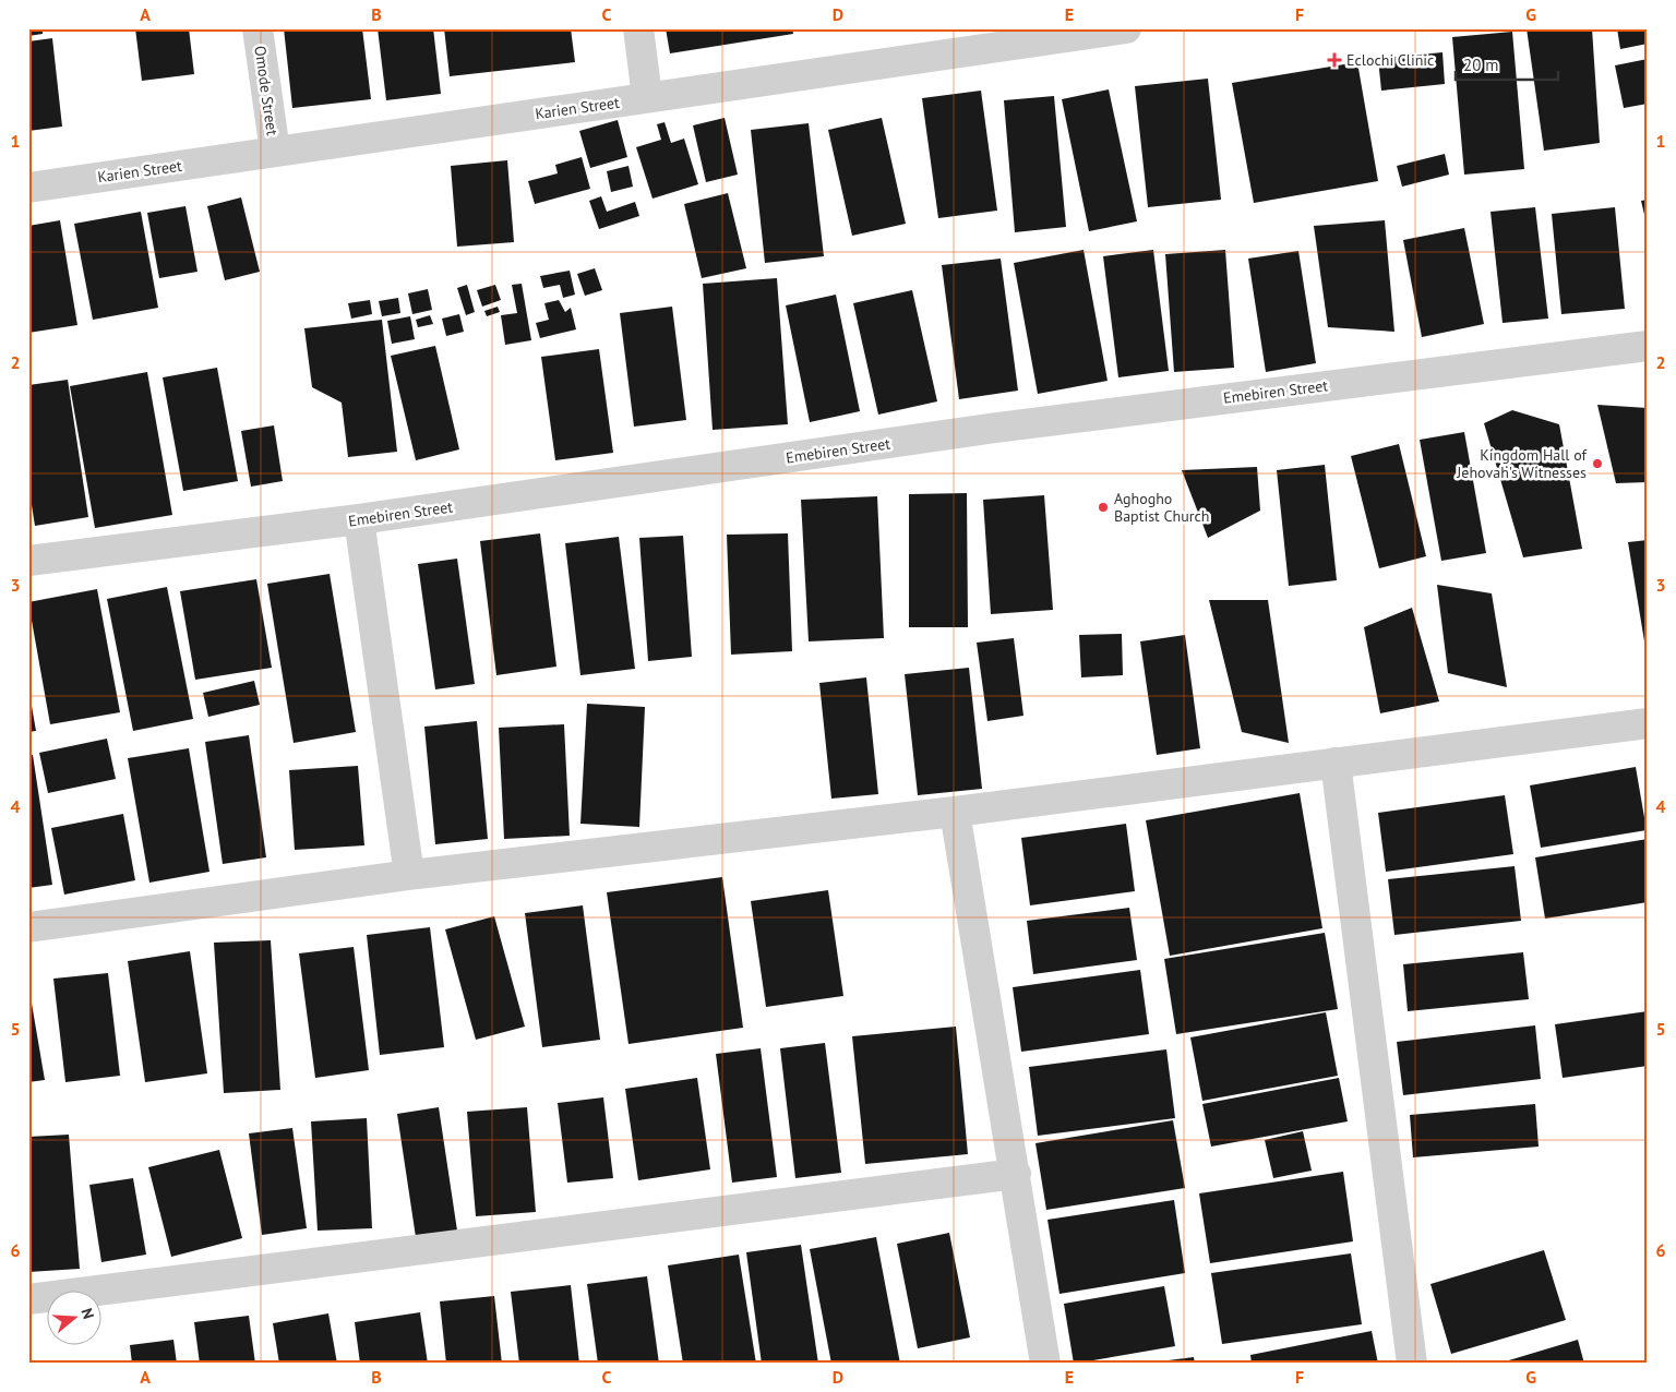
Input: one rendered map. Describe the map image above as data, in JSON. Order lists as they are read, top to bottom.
{
  "streets": {
    "street": ["Omode Street", "Karien Street", "Emebiren Street"]
  },
  "crossings": [
    ["Omode Street", "Karien Street"]
  ],
  "places": {
    "health": ["Eclochi Clinic"],
    "other": ["Kingdom Hall of Jehovah's Witnesses", "Aghogho Baptist Church"]
  },
  "scale_bar": "20 m",
  "north": "right",
  "grid": {
    "columns": [
      "A",
      "B",
      "C",
      "D",
      "E",
      "F",
      "G"
    ],
    "rows": [
      "1",
      "2",
      "3",
      "4",
      "5",
      "6"
    ]
  }
}
